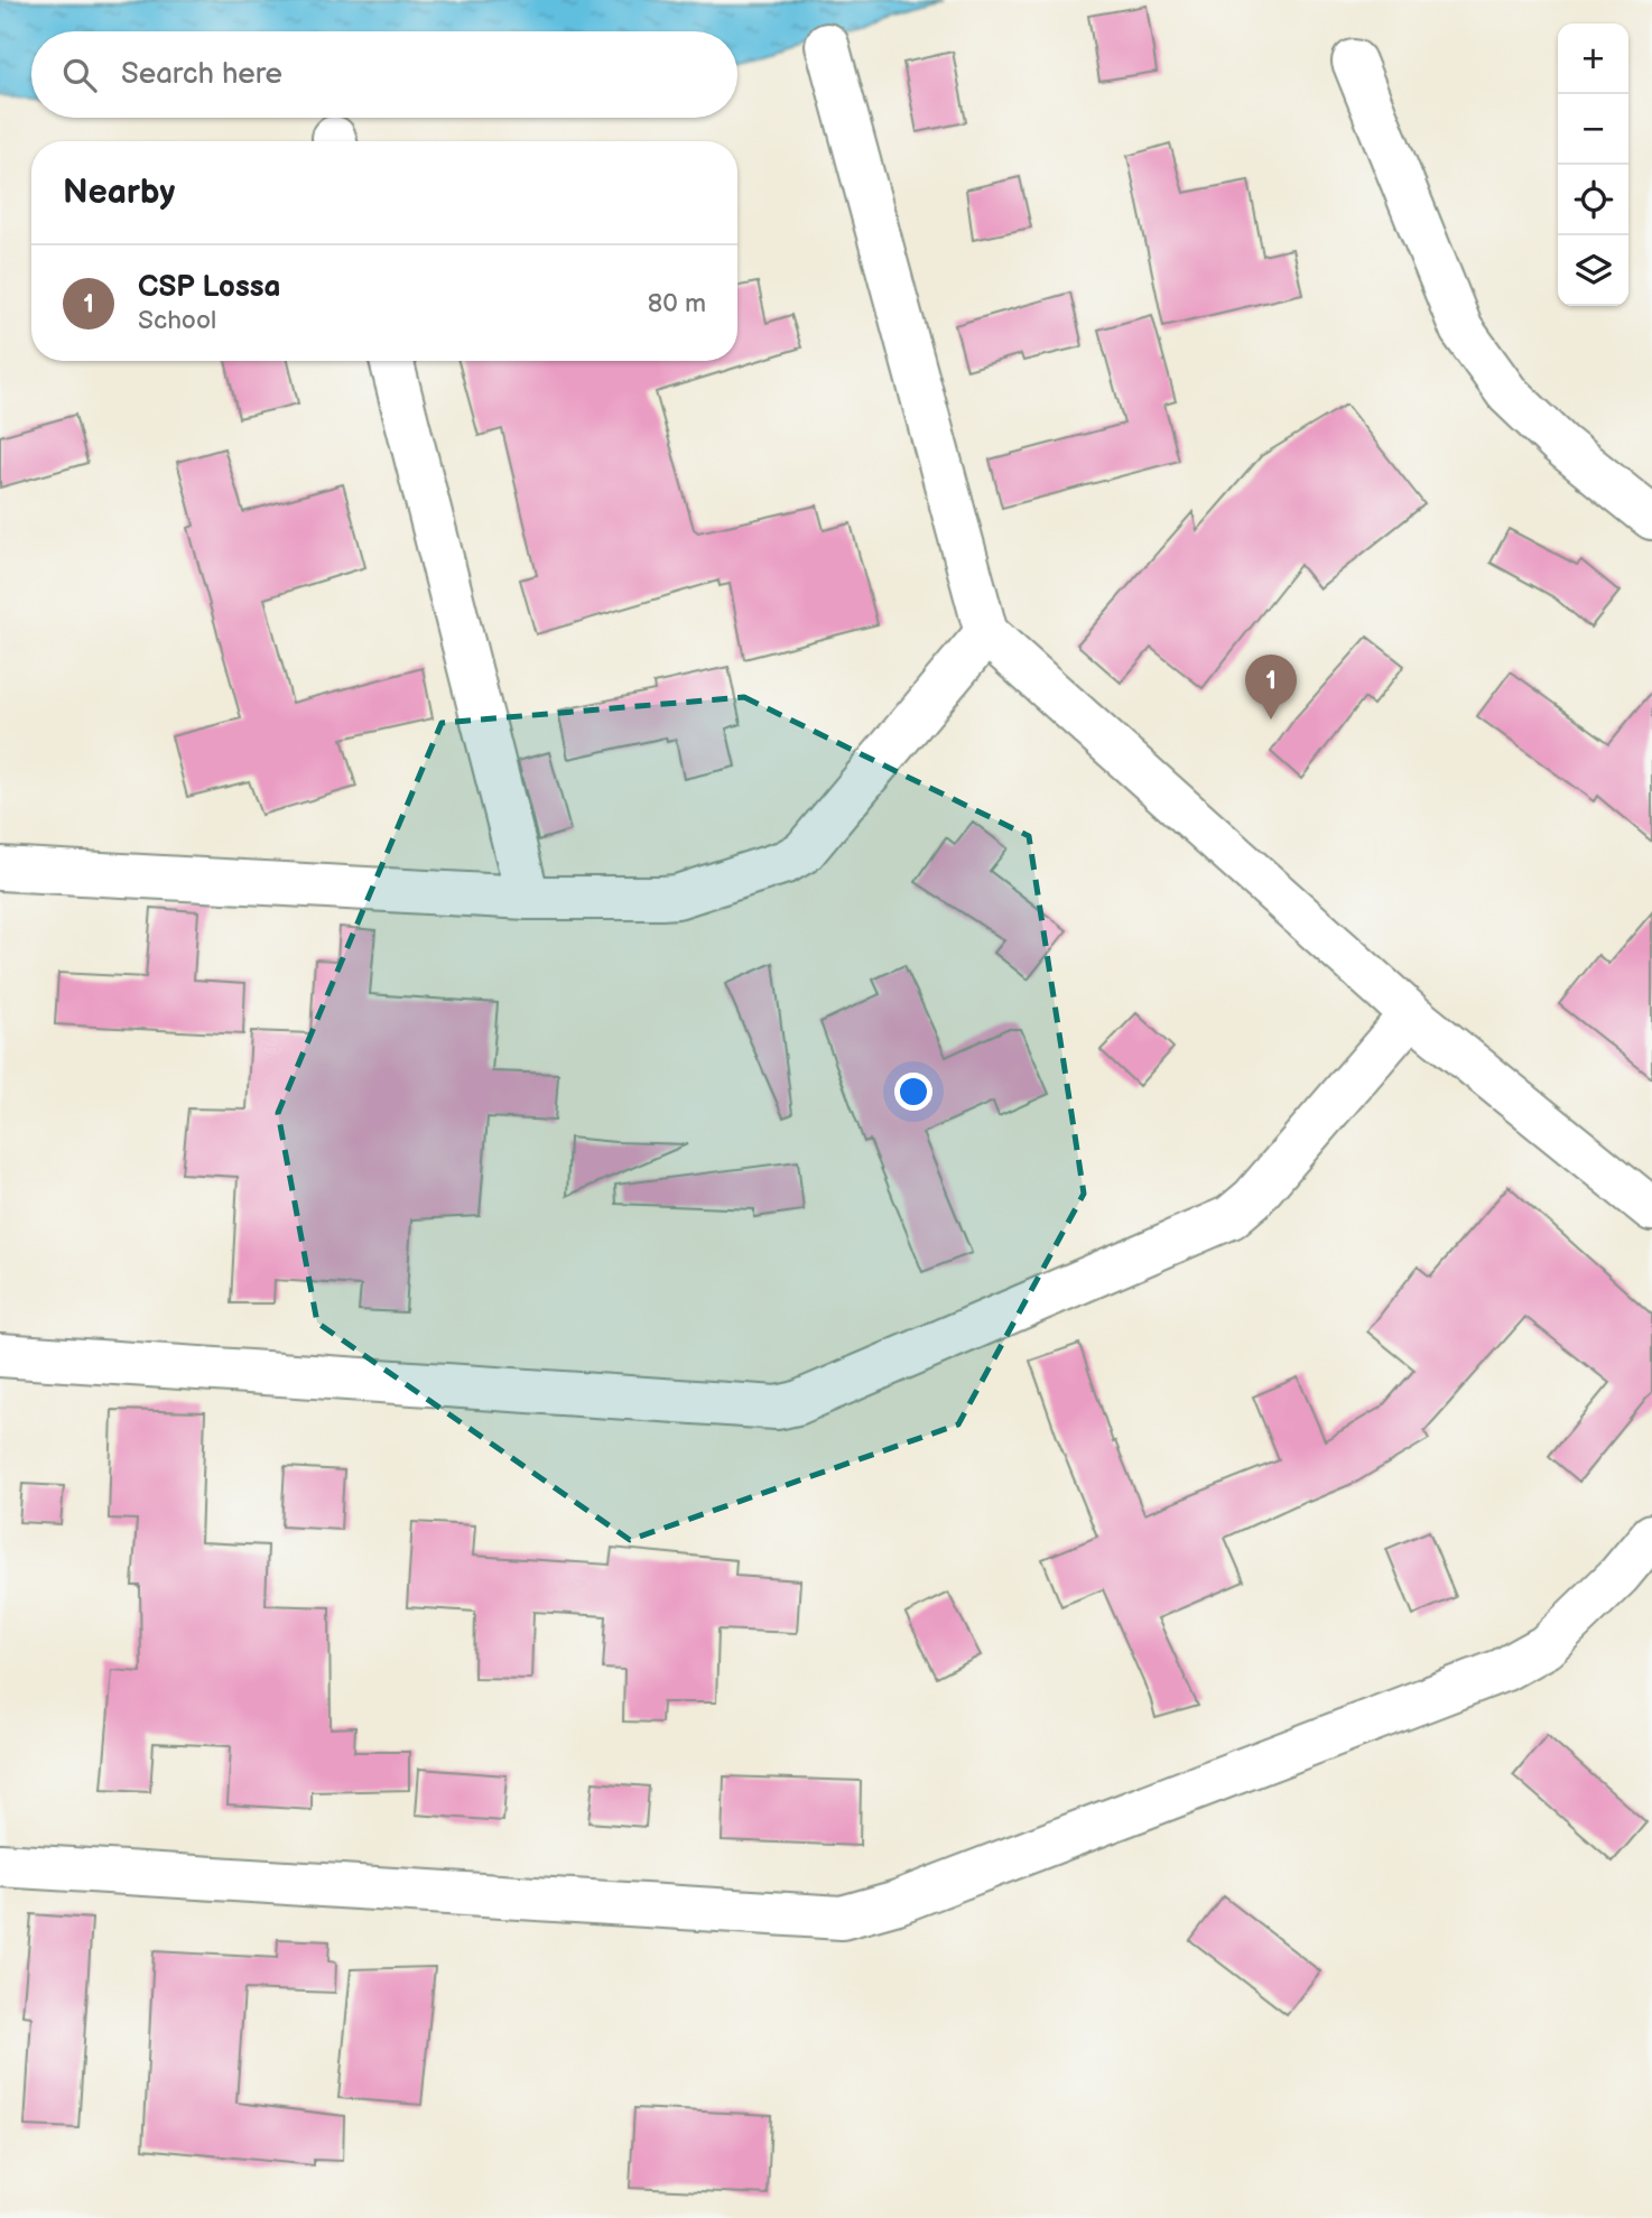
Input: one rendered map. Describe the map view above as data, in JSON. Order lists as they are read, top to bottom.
{
  "page": {
    "map_buttons": ["+", "−"],
    "search": "Search here",
    "heading": "Nearby",
    "list": [
      {
        "mark": "1",
        "name": "CSP Lossa",
        "note": "School",
        "value": "80 m"
      }
    ],
    "pins": "1"
  }
}
